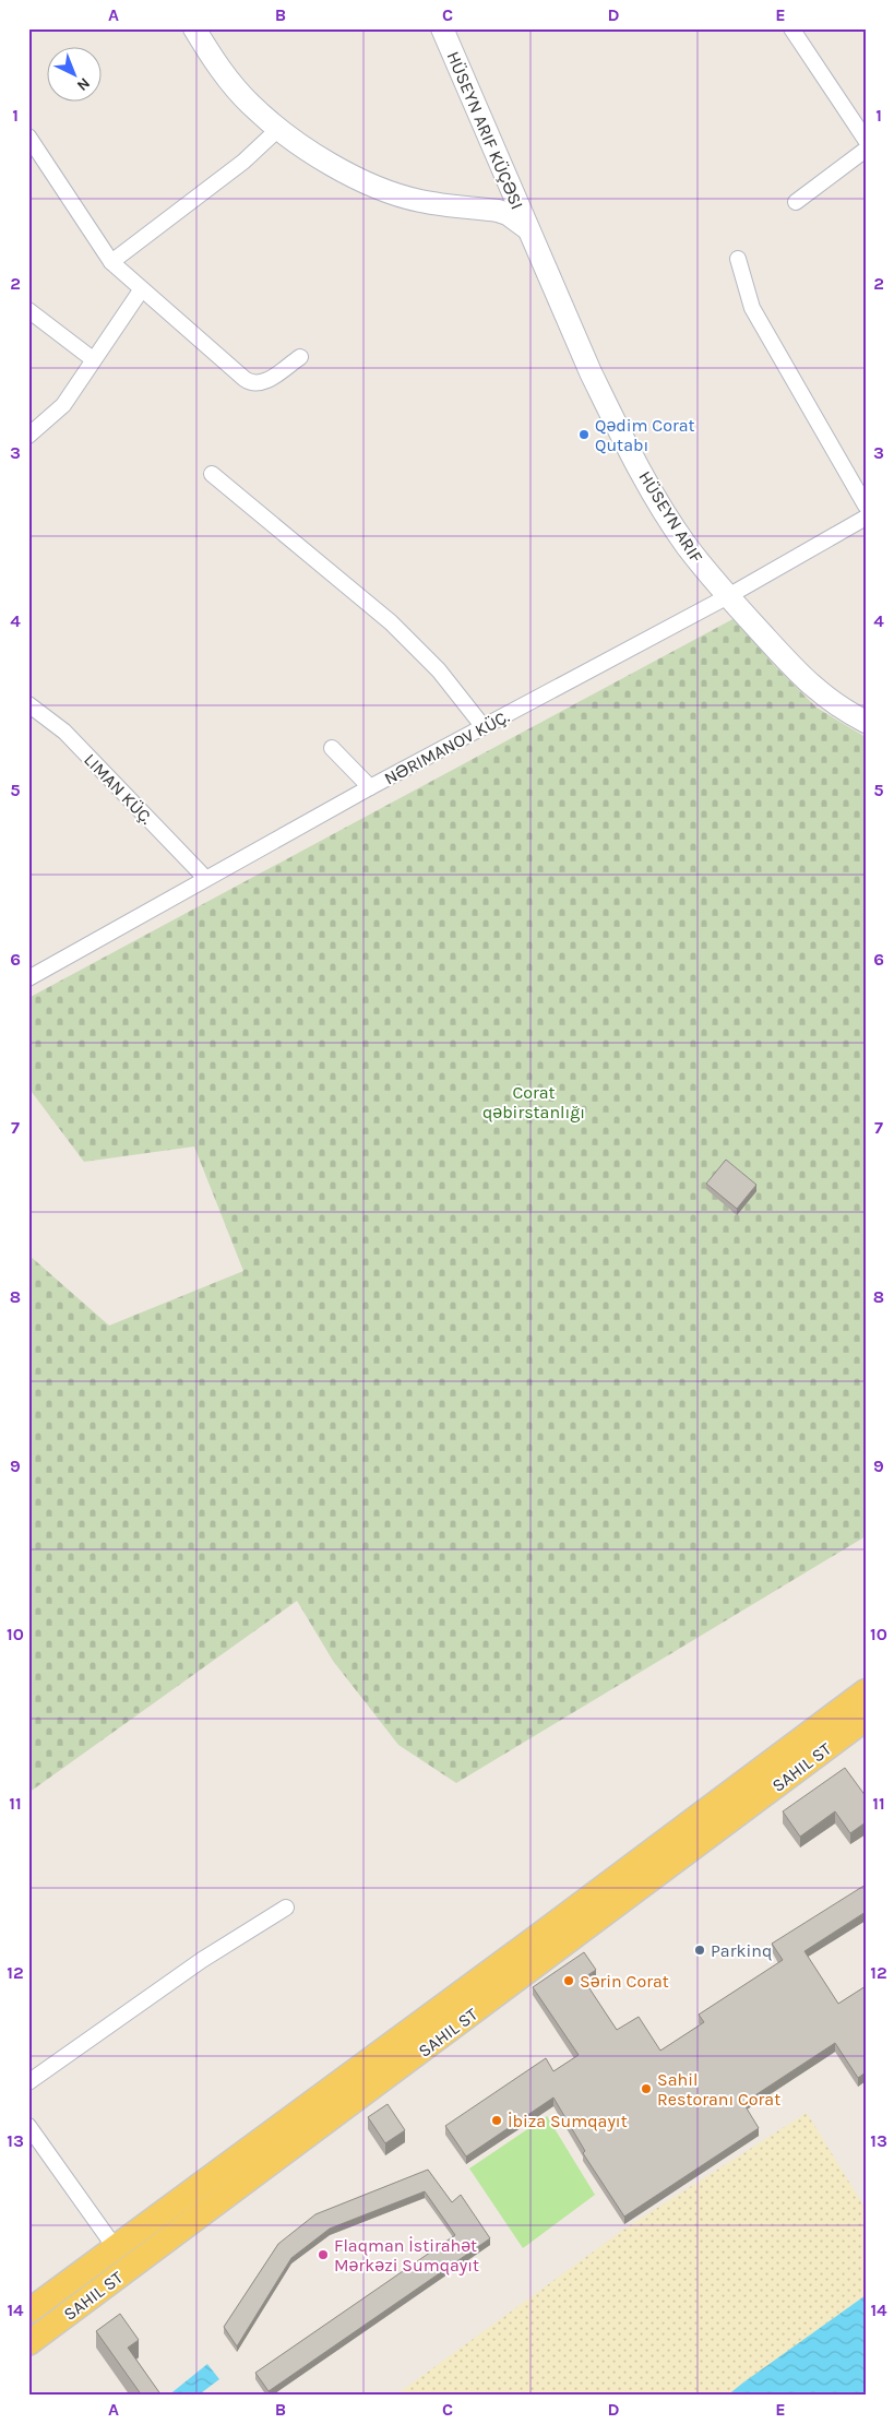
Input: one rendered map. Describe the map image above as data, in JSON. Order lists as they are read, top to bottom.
{
  "streets": {
    "main road": ["SAHIL ST"],
    "street": [
      "HÜSEYN ARIF KÜÇƏSI",
      "HÜSEYN ARIF",
      "NƏRIMANOV KÜÇ.",
      "LIMAN KÜÇ."
    ]
  },
  "crossings": [
    ["HÜSEYN ARIF KÜÇƏSI", "HÜSEYN ARIF"],
    ["HÜSEYN ARIF", "NƏRIMANOV KÜÇ."],
    ["NƏRIMANOV KÜÇ.", "LIMAN KÜÇ."]
  ],
  "parks": ["Corat qəbirstanlığı"],
  "places": [
    "Qədim Corat Qutabı",
    "Parkinq",
    "Sərin Corat",
    "Sahil Restoranı Corat",
    "İbiza Sumqayıt",
    "Flaqman İstirahət Mərkəzi Sumqayıt"
  ],
  "north": "bottom right",
  "grid": {
    "columns": [
      "A",
      "B",
      "C",
      "D",
      "E"
    ],
    "rows": [
      "1",
      "2",
      "3",
      "4",
      "5",
      "6",
      "7",
      "8",
      "9",
      "10",
      "11",
      "12",
      "13",
      "14"
    ]
  }
}
